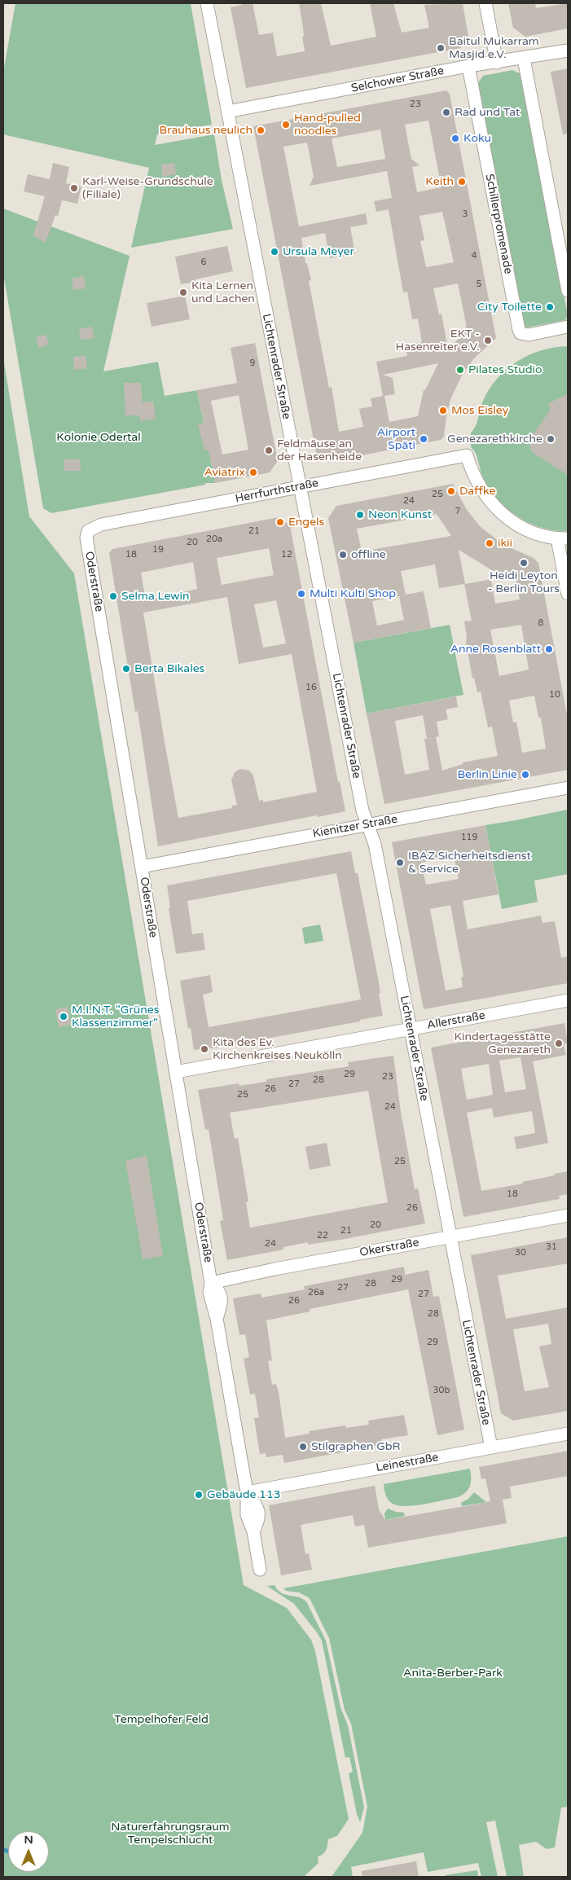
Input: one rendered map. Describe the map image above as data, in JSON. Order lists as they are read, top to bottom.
{
  "streets": {
    "street": [
      "Selchower Straße",
      "Schillerpromenade",
      "Lichtenrader Straße",
      "Herrfurthstraße",
      "Oderstraße",
      "Kienitzer Straße",
      "Allerstraße",
      "Okerstraße",
      "Leinestraße"
    ]
  },
  "crossings": [
    ["Selchower Straße", "Schillerpromenade"],
    ["Selchower Straße", "Lichtenrader Straße"],
    ["Lichtenrader Straße", "Herrfurthstraße"],
    ["Lichtenrader Straße", "Kienitzer Straße"],
    ["Lichtenrader Straße", "Allerstraße"],
    ["Lichtenrader Straße", "Okerstraße"],
    ["Lichtenrader Straße", "Leinestraße"],
    ["Herrfurthstraße", "Oderstraße"],
    ["Oderstraße", "Kienitzer Straße"],
    ["Oderstraße", "Allerstraße"],
    ["Oderstraße", "Okerstraße"],
    ["Oderstraße", "Leinestraße"]
  ],
  "parks": [
    "Kolonie Odertal",
    "Anita-Berber-Park",
    "Tempelhofer Feld",
    "Naturerfahrungsraum Tempelschlucht"
  ],
  "places": [
    "Baitul Mukarram Masjid e.V.",
    "Rad und Tat",
    "Hand-pulled noodles",
    "Brauhaus neulich",
    "Koku",
    "Keith",
    "Karl-Weise-Grundschule (Filiale)",
    "Ursula Meyer",
    "Kita Lernen und Lachen",
    "City Toilette",
    "EKT - Hasenreiter e.V.",
    "Pilates Studio",
    "Mos Eisley",
    "Airport Späti",
    "Genezarethkirche",
    "Feldmäuse an der Hasenheide",
    "Aviatrix",
    "Daffke",
    "Neon Kunst",
    "Engels",
    "ikii",
    "offline",
    "Heidi Leyton - Berlin Tours",
    "Multi Kulti Shop",
    "Selma Lewin",
    "Anne Rosenblatt",
    "Berta Bikales",
    "Berlin Linie",
    "IBAZ Sicherheitsdienst & Service",
    "M.I.N.T. \"Grünes Klassenzimmer\"",
    "Kindertagesstätte Genezareth",
    "Kita des Ev. Kirchenkreises Neukölln",
    "Stilgraphen GbR",
    "Gebäude 113"
  ],
  "house_numbers": [
    "23",
    "3",
    "4",
    "6",
    "5",
    "9",
    "25",
    "24",
    "7",
    "21",
    "20a",
    "20",
    "19",
    "18",
    "12",
    "8",
    "16",
    "10",
    "119",
    "29",
    "23",
    "28",
    "27",
    "26",
    "25",
    "24",
    "25",
    "18",
    "26",
    "20",
    "21",
    "22",
    "24",
    "31",
    "30",
    "29",
    "28",
    "27",
    "26a",
    "27",
    "26",
    "28",
    "29",
    "30b"
  ],
  "north": "top"
}
